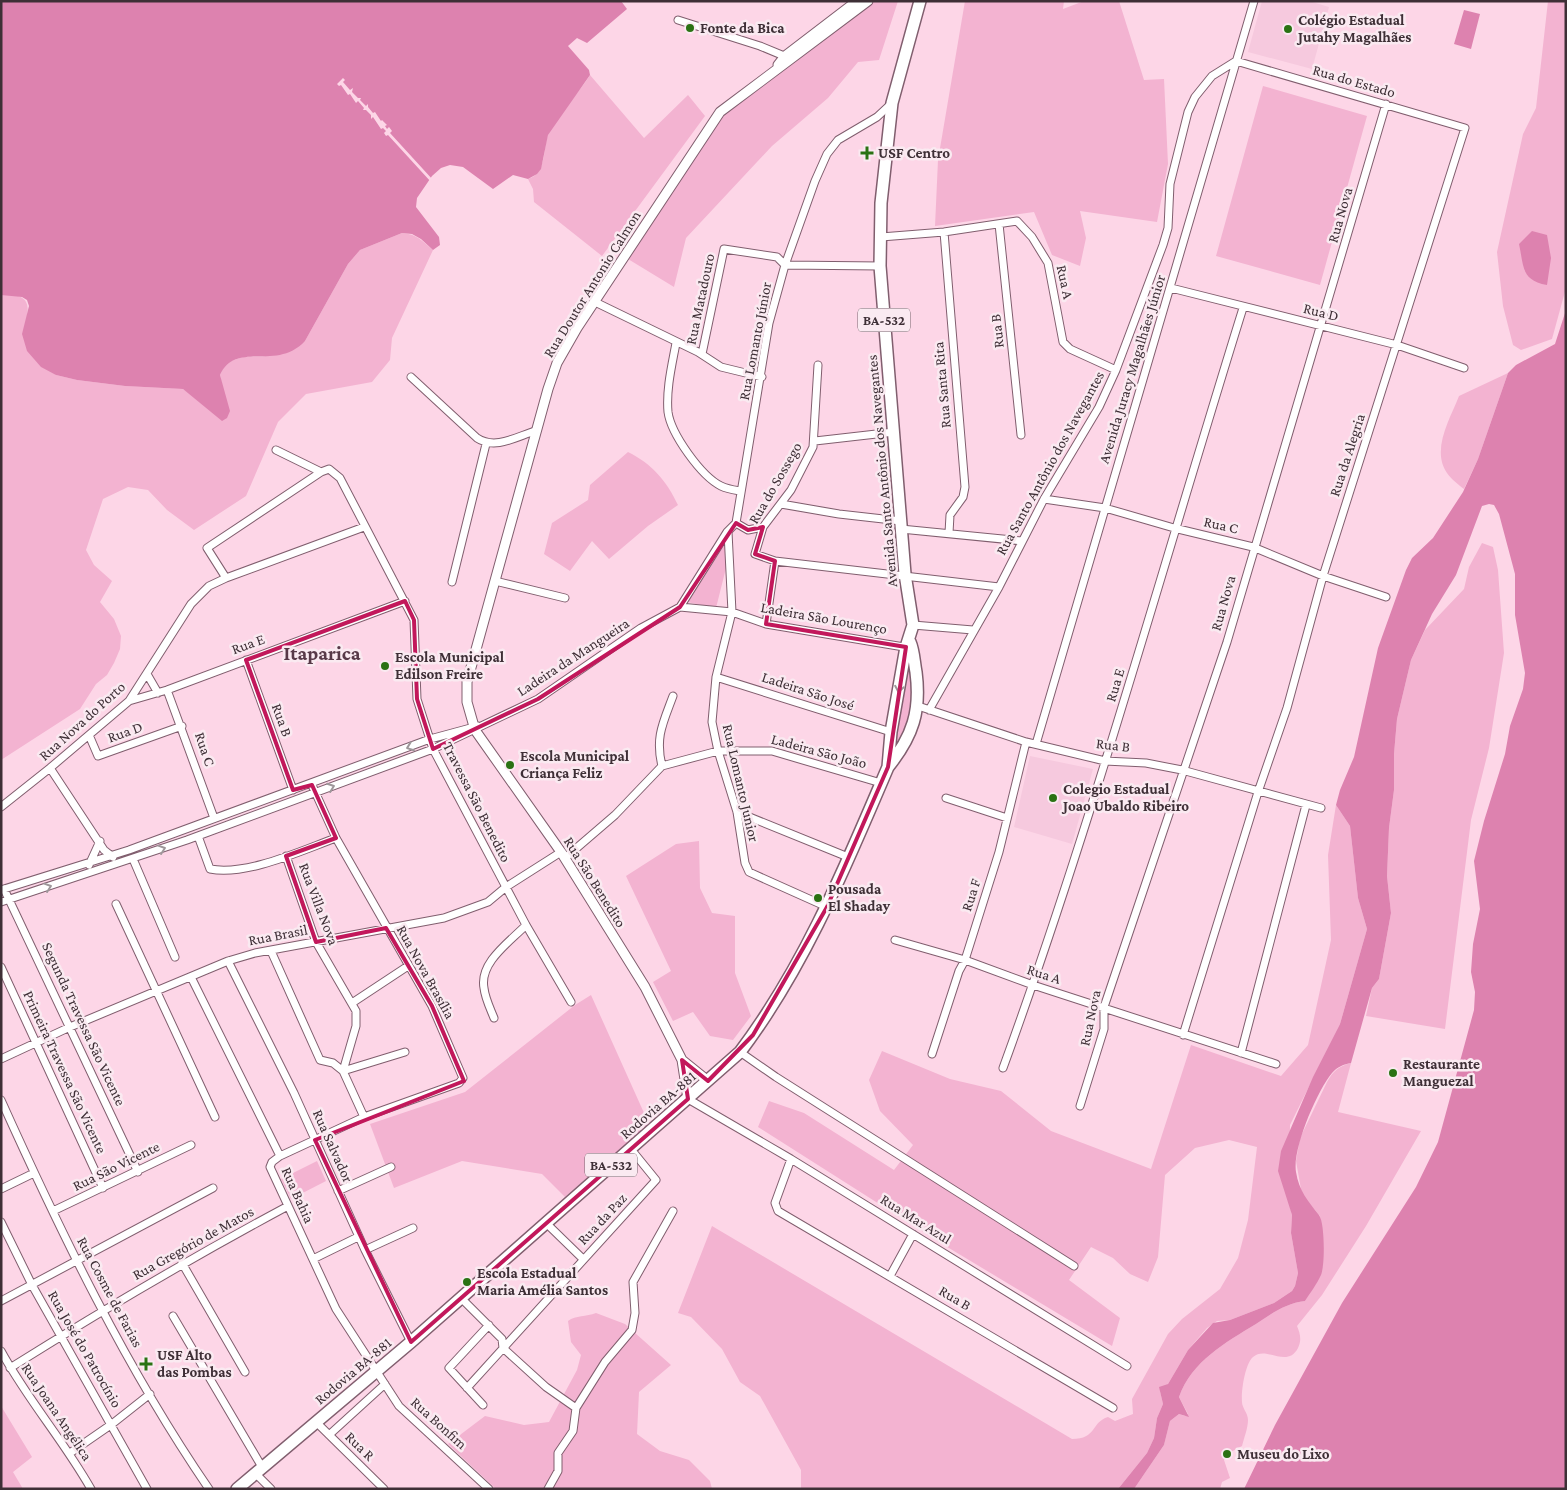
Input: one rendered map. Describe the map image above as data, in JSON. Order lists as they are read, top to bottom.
{
  "streets": {
    "main road": ["BA-532", "Avenida Santo Antônio dos Navegantes", "Rodovia BA-881"],
    "street": [
      "Rua do Estado",
      "Rua Nova",
      "Rua A",
      "Rua Doutor Antonio Calmon",
      "Rua Matadouro",
      "Rua D",
      "Rua B",
      "Rua Lomanto Júnior",
      "Avenida Juracy Magalhães Júnior",
      "Rua Santa Rita",
      "Rua da Alegria",
      "Rua Santo Antônio dos Navegantes",
      "Rua do Sossego",
      "Rua C",
      "Ladeira São Lourenço",
      "Rua E",
      "Ladeira da Mangueira",
      "Ladeira São José",
      "Rua Nova do Porto",
      "Ladeira São João",
      "Rua Lomanto Junior",
      "Travessa São Benedito",
      "Rua São Benedito",
      "Rua F",
      "Rua Villa Nova",
      "Rua Brasil",
      "Rua Nova Brasília",
      "Segunda Travessa São Vicente",
      "Primeira Travessa São Vicente",
      "Rua Salvador",
      "Rua São Vicente",
      "Rua Bahia",
      "Rua da Paz",
      "Rua Mar Azul",
      "Rua Gregório de Matos",
      "Rua Cosme de Farias",
      "Rua José do Patrocínio",
      "Rua Joana Angélica",
      "Rua Bonfim",
      "Rua R"
    ]
  },
  "crossings": [
    ["Rua do Estado", "Rua Nova"],
    ["Rua do Estado", "Avenida Juracy Magalhães Júnior"],
    ["Rua do Estado", "Rua da Alegria"],
    ["Rua do Estado", "Rua Santo Antônio dos Navegantes"],
    ["Rua Nova", "Rua A"],
    ["Rua Nova", "Rua D"],
    ["Rua Nova", "Rua B"],
    ["Rua Nova", "Rua C"],
    ["Rua A", "Rua B"],
    ["Rua A", "Rua Santa Rita"],
    ["Rua A", "Rua Santo Antônio dos Navegantes"],
    ["Rua A", "Avenida Santo Antônio dos Navegantes"],
    ["Rua A", "Rua E"],
    ["Rua A", "Rua F"],
    ["Rua Doutor Antonio Calmon", "Ladeira da Mangueira"],
    ["Rua Doutor Antonio Calmon", "Rua São Benedito"],
    ["Rua Matadouro", "Rua Lomanto Júnior"],
    ["Rua D", "Avenida Juracy Magalhães Júnior"],
    ["Rua D", "Rua da Alegria"],
    ["Rua D", "Rua C"],
    ["Rua D", "Rua E"],
    ["Rua D", "Rua Nova do Porto"],
    ["BA-532", "Rua B"],
    ["BA-532", "Avenida Santo Antônio dos Navegantes"],
    ["BA-532", "Rodovia BA-881"],
    ["Rua B", "Avenida Juracy Magalhães Júnior"],
    ["Rua B", "Rua da Alegria"],
    ["Rua B", "Rua Santo Antônio dos Navegantes"],
    ["Rua B", "Avenida Santo Antônio dos Navegantes"],
    ["Rua B", "Rua E"],
    ["Rua B", "Rua F"],
    ["Rua B", "Rua Mar Azul"],
    ["Rua Lomanto Júnior", "Avenida Santo Antônio dos Navegantes"],
    ["Avenida Juracy Magalhães Júnior", "Rua Santo Antônio dos Navegantes"],
    ["Avenida Juracy Magalhães Júnior", "Rua C"],
    ["Rua da Alegria", "Rua C"],
    ["Rua Santo Antônio dos Navegantes", "Rua C"],
    ["Avenida Santo Antônio dos Navegantes", "Ladeira São Lourenço"],
    ["Avenida Santo Antônio dos Navegantes", "Ladeira São José"],
    ["Avenida Santo Antônio dos Navegantes", "Rodovia BA-881"],
    ["Rua C", "Rua E"],
    ["Ladeira São Lourenço", "Ladeira da Mangueira"],
    ["Ladeira São Lourenço", "Rua Lomanto Junior"],
    ["Rua E", "Rua Nova do Porto"],
    ["Rua E", "Travessa São Benedito"],
    ["Ladeira da Mangueira", "Rua São Benedito"],
    ["Ladeira São José", "Rua Lomanto Junior"],
    ["Rua Nova do Porto", "Travessa São Benedito"],
    ["Ladeira São João", "Rua Lomanto Junior"],
    ["Ladeira São João", "Rua Brasil"],
    ["Ladeira São João", "Rodovia BA-881"],
    ["Rua Lomanto Junior", "Rodovia BA-881"],
    ["Travessa São Benedito", "Rua Brasil"],
    ["Rua São Benedito", "Rua Brasil"],
    ["Rua São Benedito", "Rodovia BA-881"],
    ["Rua São Benedito", "Rua Mar Azul"],
    ["Rua Villa Nova", "Rua Brasil"],
    ["Rua Brasil", "Rua Nova Brasília"],
    ["Rua Brasil", "Segunda Travessa São Vicente"],
    ["Rua Brasil", "Primeira Travessa São Vicente"],
    ["Rua Brasil", "Rua Salvador"],
    ["Rua Brasil", "Rua Bahia"],
    ["Rua Nova Brasília", "Rua Salvador"],
    ["Rua Nova Brasília", "Rua Bahia"],
    ["Segunda Travessa São Vicente", "Rua São Vicente"],
    ["Primeira Travessa São Vicente", "Rua São Vicente"],
    ["Rodovia BA-881", "Rua Salvador"],
    ["Rodovia BA-881", "Rua Bahia"],
    ["Rodovia BA-881", "Rua da Paz"],
    ["Rodovia BA-881", "Rua Mar Azul"],
    ["Rodovia BA-881", "Rua Bonfim"],
    ["Rodovia BA-881", "Rua R"],
    ["Rua São Vicente", "Rua Cosme de Farias"],
    ["Rua Bahia", "Rua Gregório de Matos"],
    ["Rua Bahia", "Rua Bonfim"],
    ["Rua Gregório de Matos", "Rua Cosme de Farias"],
    ["Rua Gregório de Matos", "Rua José do Patrocínio"],
    ["Rua Gregório de Matos", "Rua Joana Angélica"]
  ],
  "districts": ["Itaparica"],
  "places": {
    "other": [
      "Fonte da Bica",
      "Colégio Estadual Jutahy Magalhães",
      "Escola Municipal Edilson Freire",
      "Escola Municipal Criança Feliz",
      "Colegio Estadual Joao Ubaldo Ribeiro",
      "Pousada El Shaday",
      "Restaurante Manguezal",
      "Escola Estadual Maria Amélia Santos",
      "Museu do Lixo"
    ],
    "health": ["USF Centro", "USF Alto das Pombas"]
  }
}
